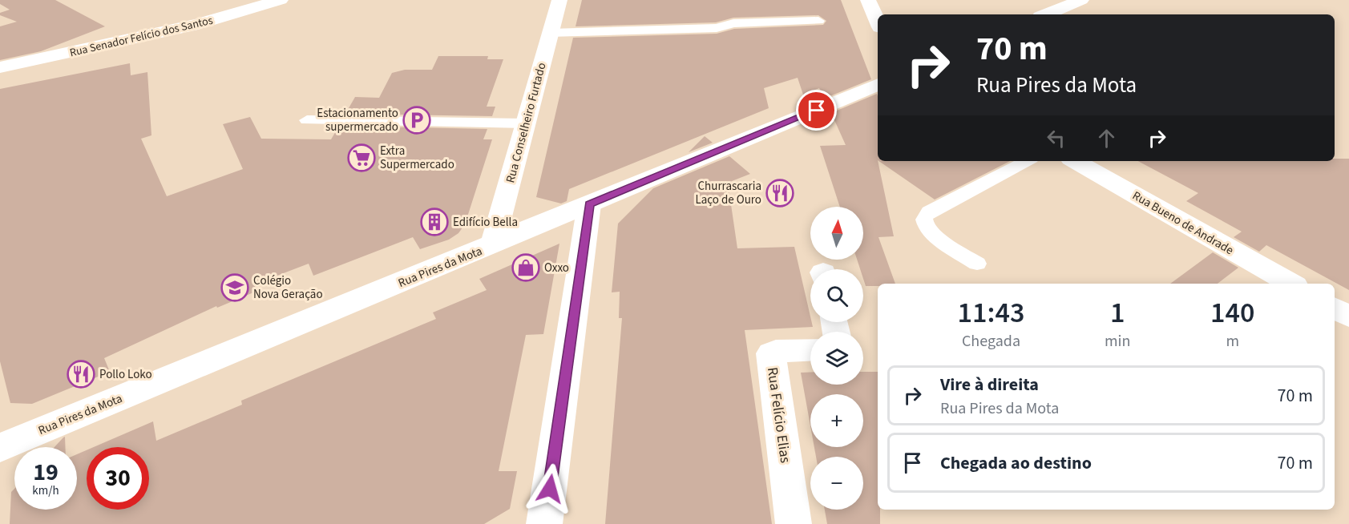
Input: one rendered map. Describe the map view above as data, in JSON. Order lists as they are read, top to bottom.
{
  "streets": {
    "street": [
      "Rua Senador Felício dos Santos",
      "Rua Conselheiro Furtado",
      "Rua Bueno de Andrade",
      "Rua Pires da Mota",
      "Rua Felício Elias"
    ]
  },
  "crossings": [
    ["Rua Conselheiro Furtado", "Rua Pires da Mota"]
  ],
  "places": {
    "parking": ["Estacionamento supermercado"],
    "supermarket": ["Extra Supermercado"],
    "restaurant": ["Churrascaria Laço de Ouro", "Pollo Loko"],
    "building": ["Edifício Bella"],
    "shop": ["Oxxo"],
    "school or university": ["Colégio Nova Geração"]
  },
  "north": "top",
  "page": {
    "turn": ["70 m", "Rua Pires da Mota"],
    "map_buttons": ["+", "−"],
    "eta": [
      "11:43",
      "Chegada",
      "1",
      "min",
      "140",
      "m"
    ],
    "list": [
      {
        "name": "Vire à direita",
        "note": "Rua Pires da Mota",
        "value": "70 m"
      },
      {
        "name": "Chegada ao destino",
        "value": "70 m"
      }
    ],
    "speed": "19 km/h",
    "limit": "30"
  }
}
